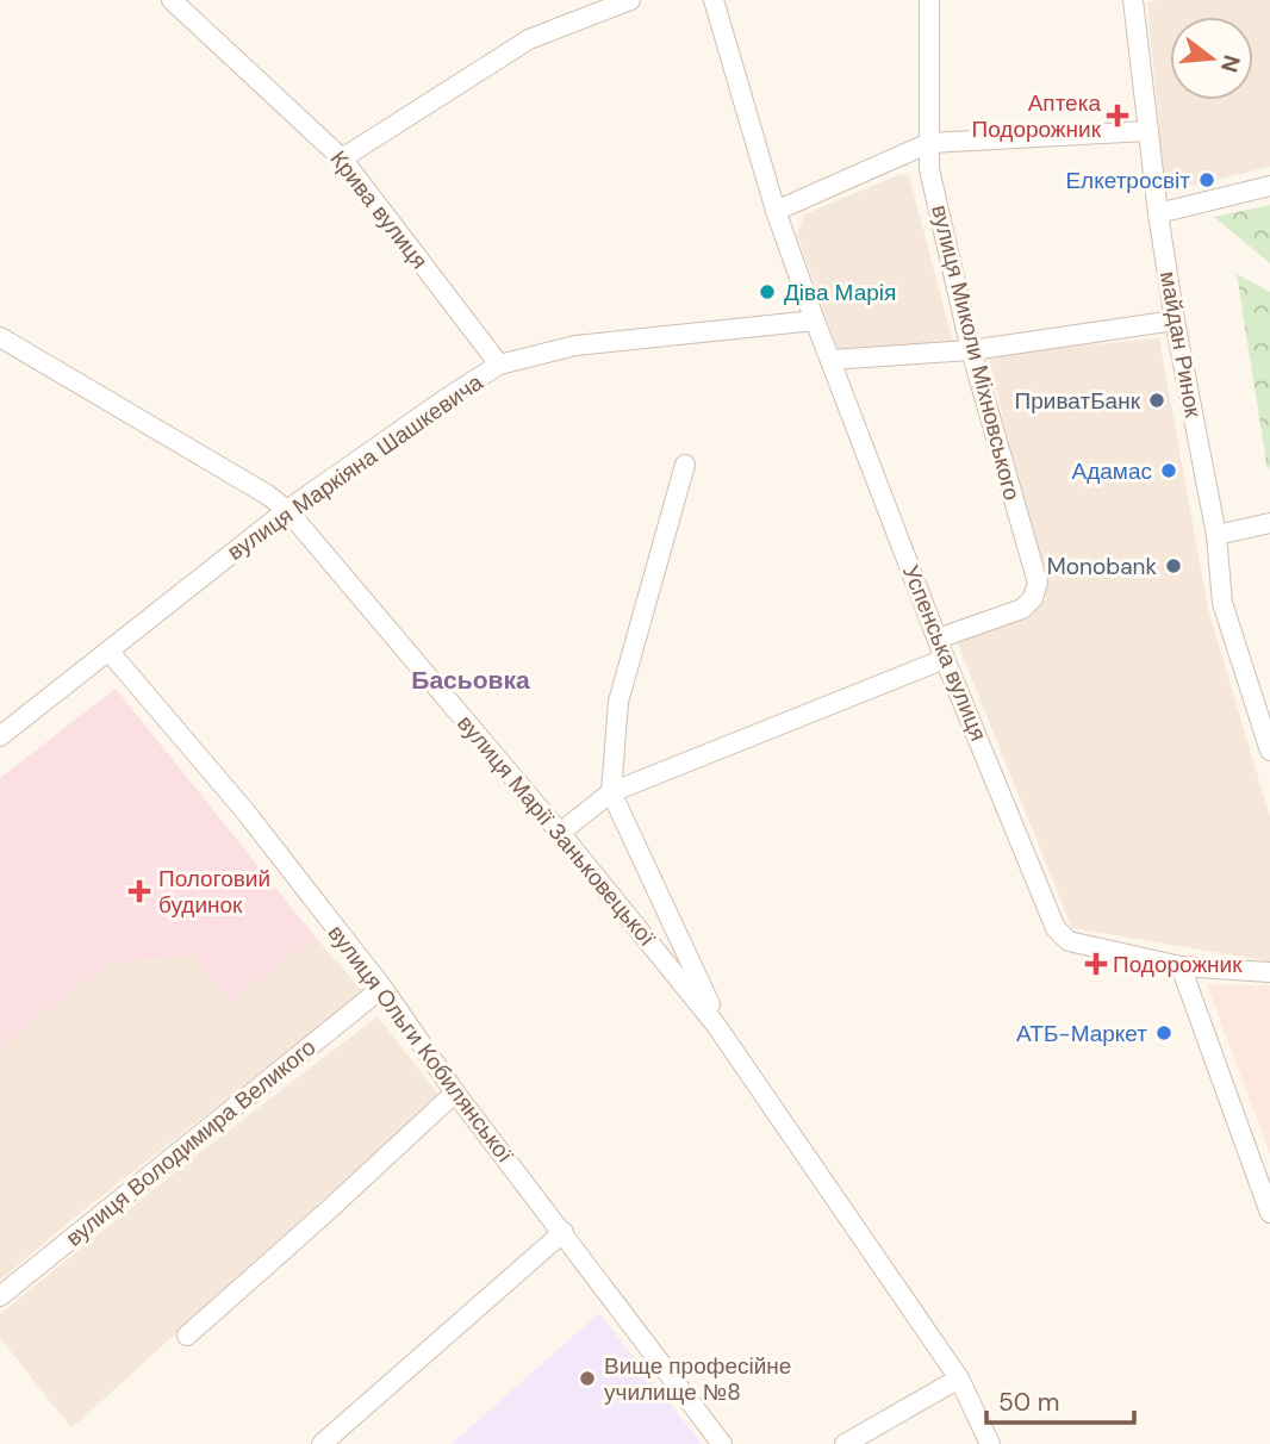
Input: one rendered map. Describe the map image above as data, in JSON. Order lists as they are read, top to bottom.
{
  "streets": {
    "street": [
      "Крива вулиця",
      "майдан Ринок",
      "вулиця Миколи Міхновського",
      "вулиця Маркіяна Шашкевича",
      "Успенська вулиця",
      "вулиця Марії Заньковецької",
      "вулиця Ольги Кобилянської",
      "вулиця Володимира Великого"
    ]
  },
  "crossings": [
    ["Крива вулиця", "вулиця Маркіяна Шашкевича"],
    ["вулиця Миколи Міхновського", "Успенська вулиця"],
    ["вулиця Маркіяна Шашкевича", "Успенська вулиця"],
    ["вулиця Маркіяна Шашкевича", "вулиця Марії Заньковецької"],
    ["вулиця Маркіяна Шашкевича", "вулиця Ольги Кобилянської"],
    ["вулиця Ольги Кобилянської", "вулиця Володимира Великого"]
  ],
  "districts": ["Басьовка"],
  "places": {
    "health": ["Аптека Подорожник", "Пологовий будинок", "Подорожник"],
    "other": [
      "Елкетросвіт",
      "Діва Марія",
      "ПриватБанк",
      "Адамас",
      "Monobank",
      "АТБ-Маркет",
      "Вище професійне училище №8"
    ]
  },
  "scale_bar": "50 m",
  "north": "right"
}
